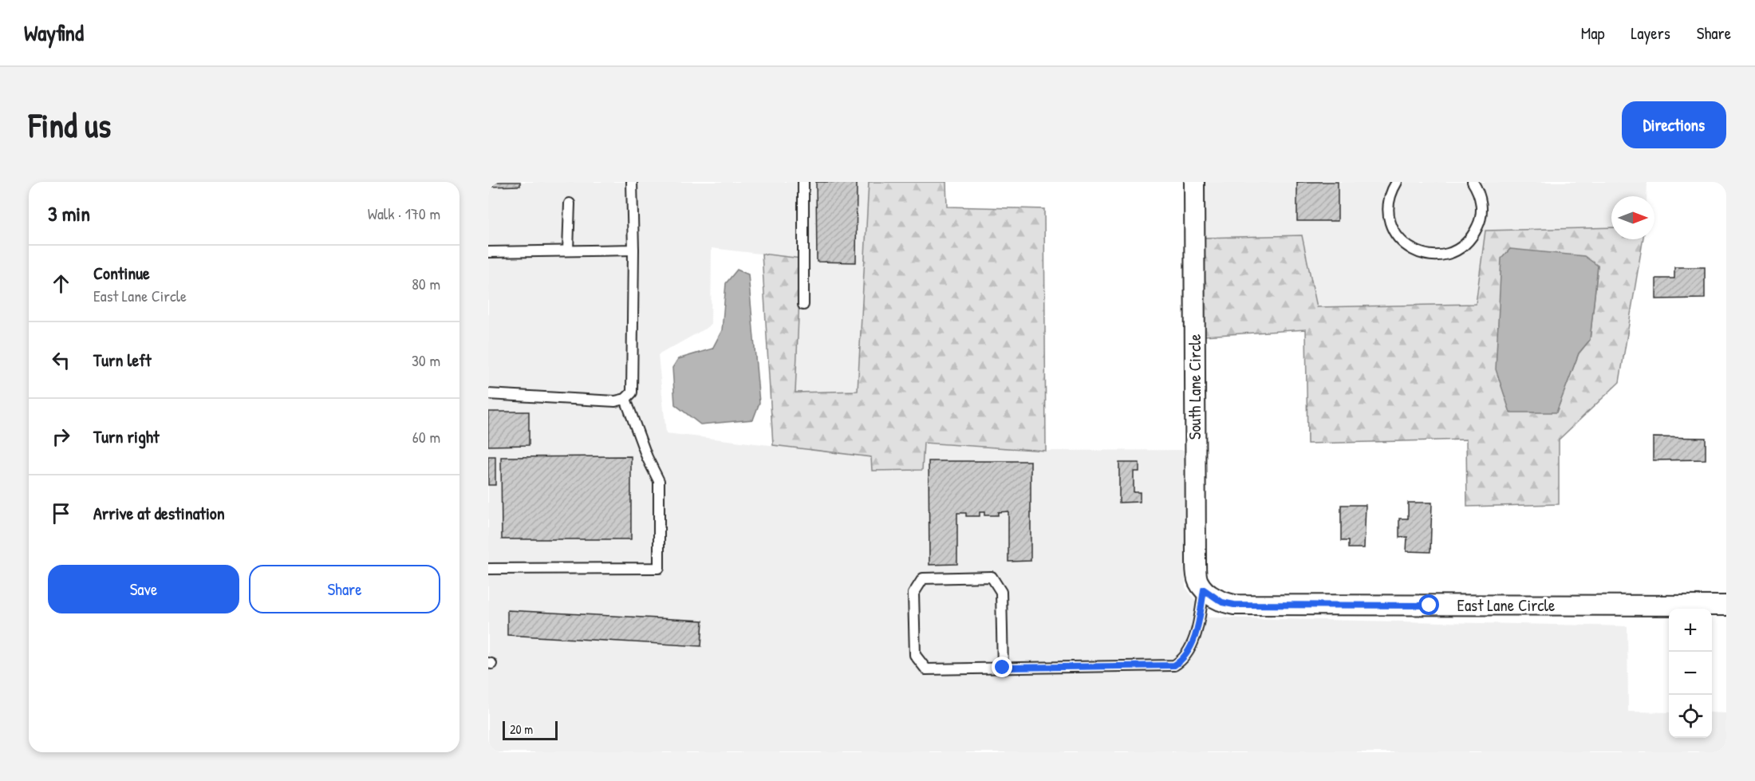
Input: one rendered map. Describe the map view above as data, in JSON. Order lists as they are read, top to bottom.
{
  "streets": {
    "street": ["South Lane Circle", "East Lane Circle"]
  },
  "crossings": [
    ["South Lane Circle", "East Lane Circle"]
  ],
  "scale_bar": "20 m",
  "north": "right",
  "page": {
    "header": "Wayfind",
    "nav": ["Map", "Layers", "Share"],
    "buttons": [
      "Directions",
      ["Save", "Share"]
    ],
    "title": "Find us",
    "heading": ["3 min", "Walk · 170 m"],
    "list": [
      ["Continue", "East Lane Circle", "80 m"],
      ["Turn left", "30 m"],
      ["Turn right", "60 m"],
      "Arrive at destination"
    ],
    "map_buttons": ["+", "−"],
    "scale": "20 m"
  }
}
